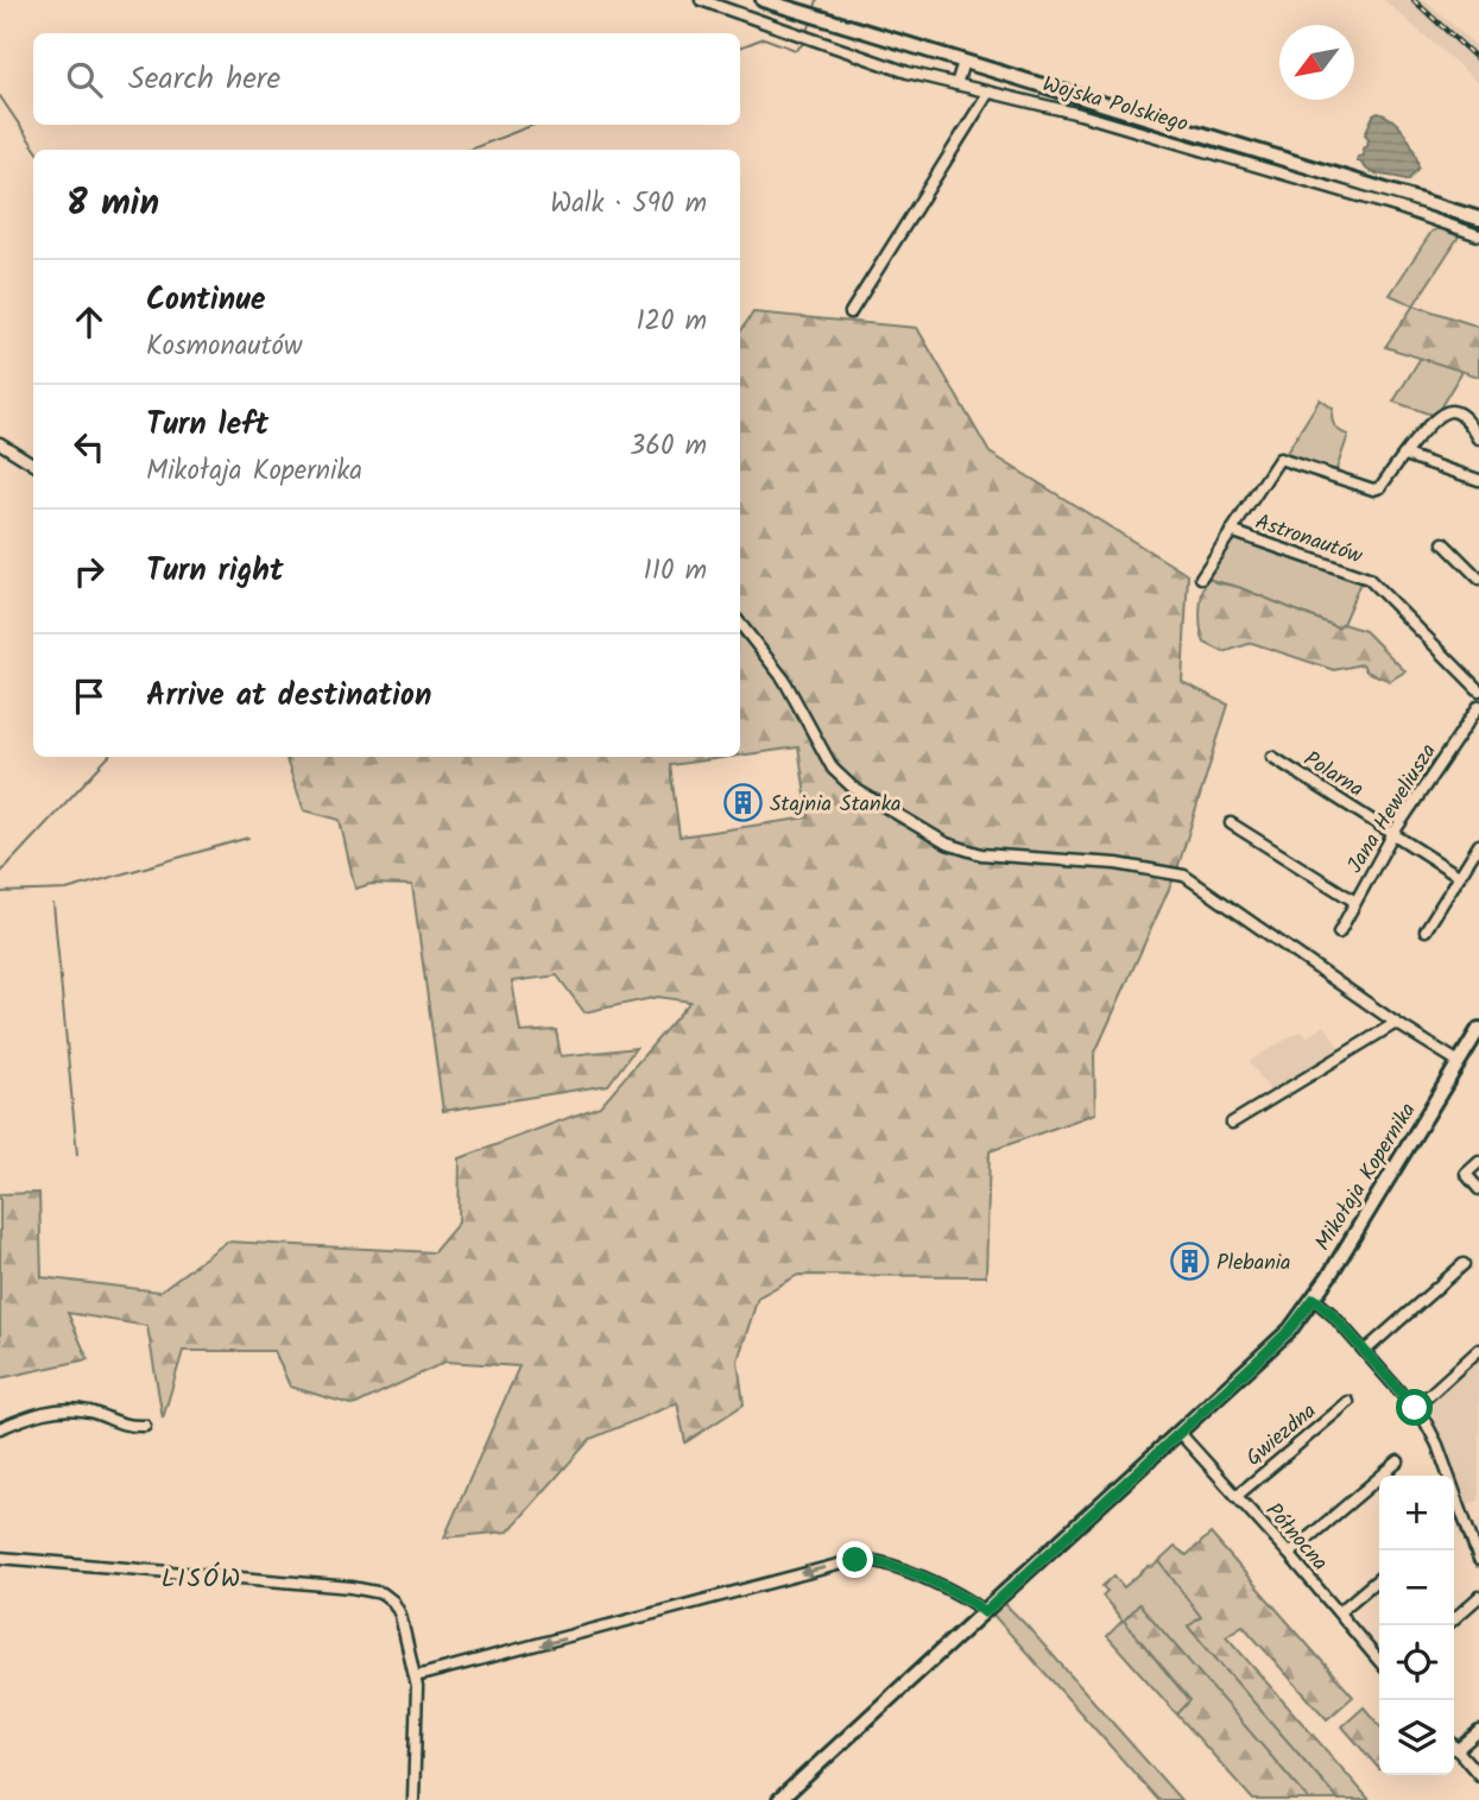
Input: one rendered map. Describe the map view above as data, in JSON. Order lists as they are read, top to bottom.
{
  "streets": {
    "street": [
      "Wojska Polskiego",
      "Astronautów",
      "Polarna",
      "Jana Heweliusza",
      "Mikołaja Kopernika",
      "Gwiezdna",
      "Północna"
    ]
  },
  "crossings": [
    ["Polarna", "Jana Heweliusza"],
    ["Mikołaja Kopernika", "Północna"],
    ["Gwiezdna", "Północna"]
  ],
  "districts": ["LISÓW"],
  "places": {
    "building": ["Stajnia Stanka", "Plebania"]
  },
  "north": "bottom left",
  "page": {
    "search": "Search here",
    "heading": ["8 min", "Walk · 590 m"],
    "list": [
      ["Continue", "Kosmonautów", "120 m"],
      ["Turn left", "Mikołaja Kopernika", "360 m"],
      ["Turn right", "110 m"],
      "Arrive at destination"
    ],
    "map_buttons": ["+", "−"]
  }
}
